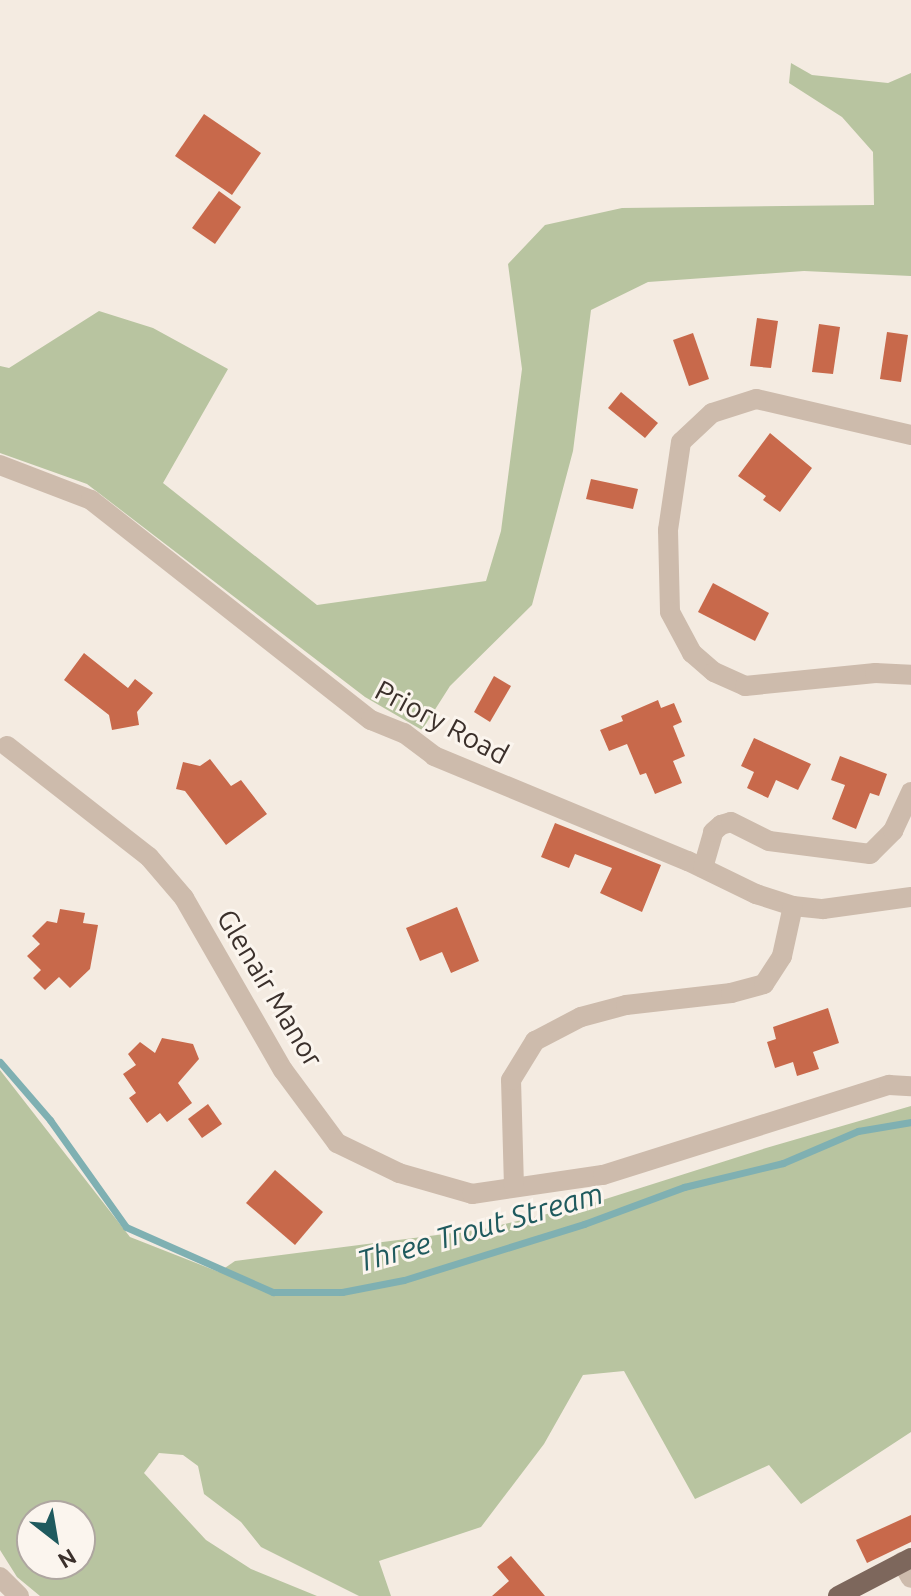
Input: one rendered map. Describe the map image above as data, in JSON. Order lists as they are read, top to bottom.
{
  "streets": {
    "street": ["Priory Road", "Glenair Manor"]
  },
  "water": ["Three Trout Stream"],
  "north": "bottom right"
}
